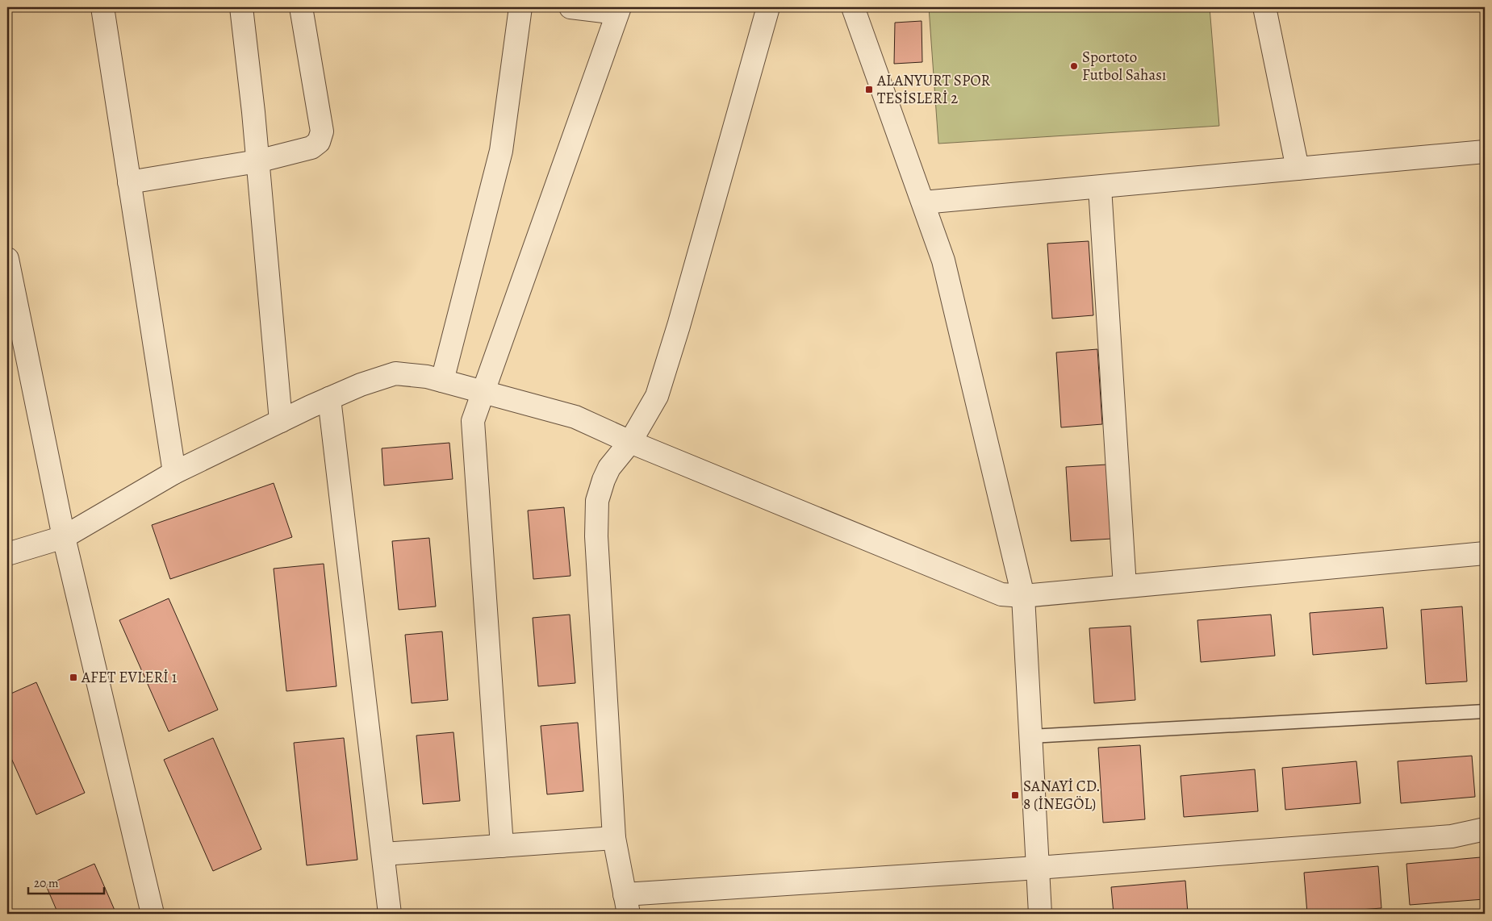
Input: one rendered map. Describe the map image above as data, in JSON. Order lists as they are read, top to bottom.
{
  "places": {
    "other": ["Sportoto Futbol Sahası"],
    "transit": ["ALANYURT SPOR TESİSLERİ 2", "AFET EVLERİ 1", "SANAYİ CD. 8 (İNEGÖL)"]
  },
  "scale_bar": "20 m"
}
